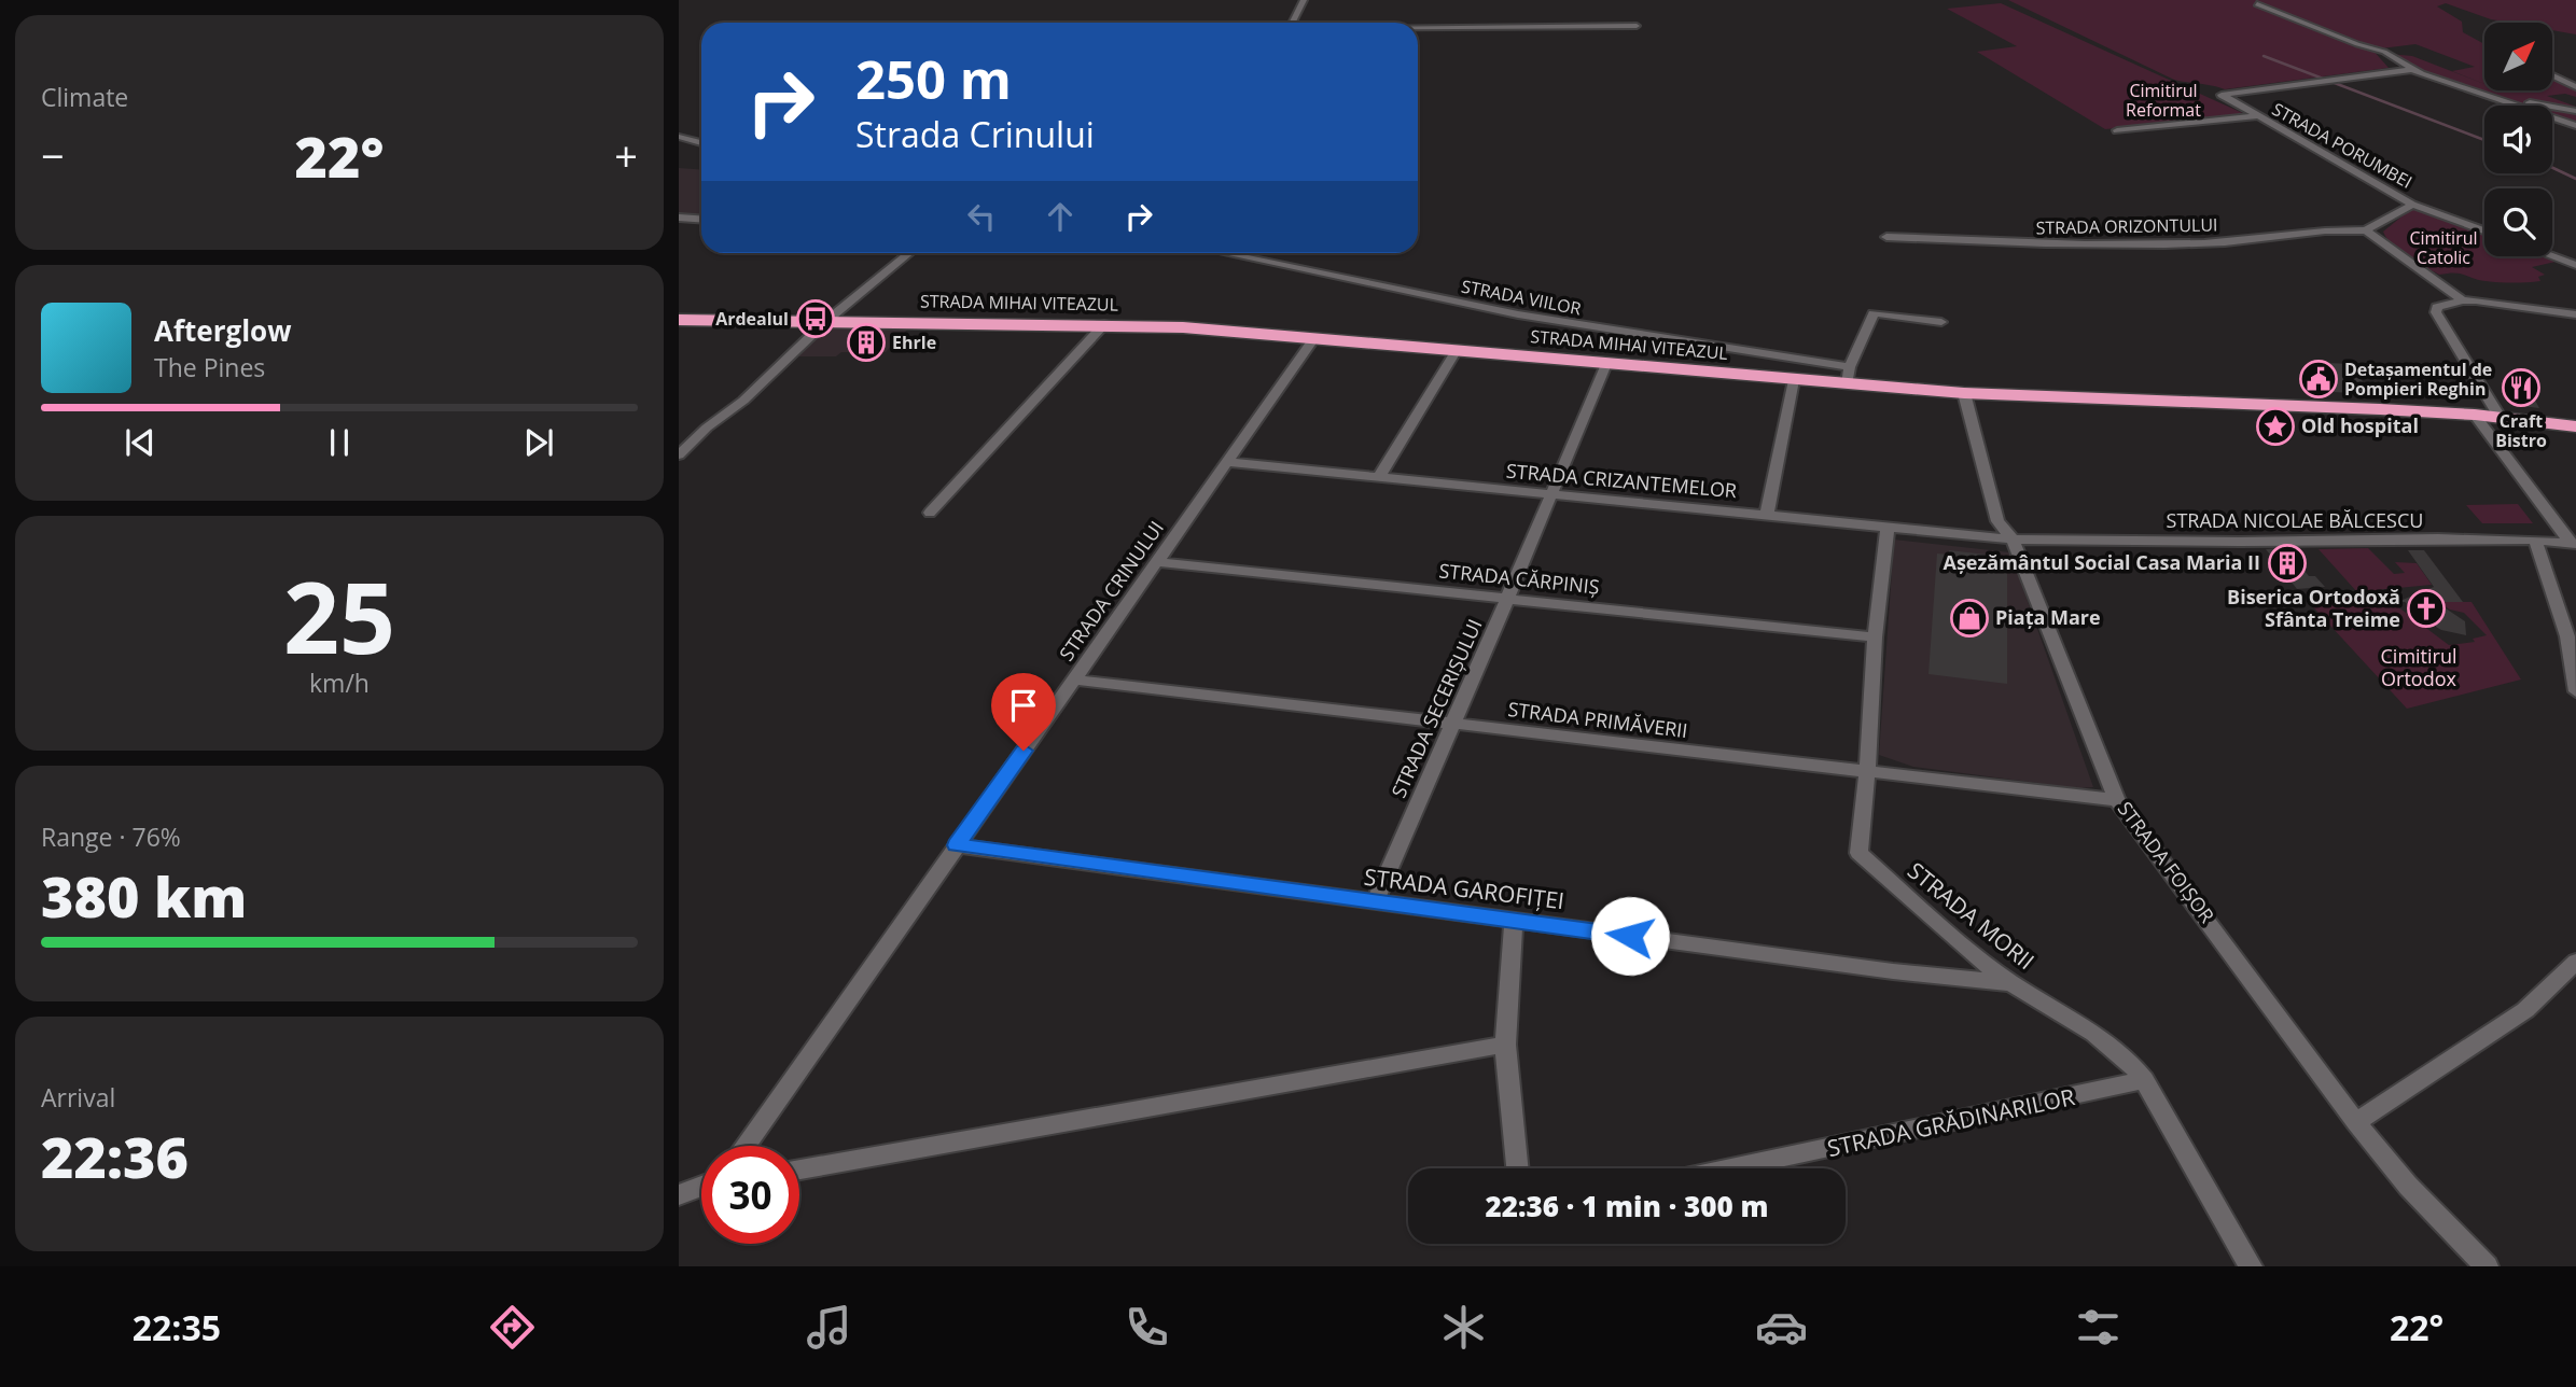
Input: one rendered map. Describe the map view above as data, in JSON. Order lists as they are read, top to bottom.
{
  "streets": {
    "highway": ["STRADA MIHAI VITEAZUL"],
    "street": [
      "STRADA PORUMBEI",
      "STRADA ORIZONTULUI",
      "STRADA VIILOR",
      "STRADA CRIZANTEMELOR",
      "STRADA NICOLAE BĂLCESCU",
      "STRADA CĂRPINIȘ",
      "STRADA CRINULUI",
      "STRADA SECERIȘULUI",
      "STRADA PRIMĂVERII",
      "STRADA FOIȘOR",
      "STRADA GAROFIȚEI",
      "STRADA MORII",
      "STRADA GRĂDINARILOR"
    ]
  },
  "crossings": [
    ["STRADA PORUMBEI", "STRADA ORIZONTULUI"],
    ["STRADA VIILOR", "STRADA MIHAI VITEAZUL"],
    ["STRADA MIHAI VITEAZUL", "STRADA CRINULUI"],
    ["STRADA MIHAI VITEAZUL", "STRADA SECERIȘULUI"],
    ["STRADA MIHAI VITEAZUL", "STRADA FOIȘOR"],
    ["STRADA CRIZANTEMELOR", "STRADA NICOLAE BĂLCESCU"],
    ["STRADA CRIZANTEMELOR", "STRADA CRINULUI"],
    ["STRADA CRIZANTEMELOR", "STRADA SECERIȘULUI"],
    ["STRADA CRIZANTEMELOR", "STRADA FOIȘOR"],
    ["STRADA CRIZANTEMELOR", "STRADA MORII"],
    ["STRADA NICOLAE BĂLCESCU", "STRADA FOIȘOR"],
    ["STRADA CĂRPINIȘ", "STRADA CRINULUI"],
    ["STRADA CĂRPINIȘ", "STRADA SECERIȘULUI"],
    ["STRADA CĂRPINIȘ", "STRADA MORII"],
    ["STRADA CRINULUI", "STRADA PRIMĂVERII"],
    ["STRADA CRINULUI", "STRADA GAROFIȚEI"],
    ["STRADA SECERIȘULUI", "STRADA PRIMĂVERII"],
    ["STRADA SECERIȘULUI", "STRADA GAROFIȚEI"],
    ["STRADA PRIMĂVERII", "STRADA FOIȘOR"],
    ["STRADA PRIMĂVERII", "STRADA MORII"],
    ["STRADA GAROFIȚEI", "STRADA MORII"],
    ["STRADA MORII", "STRADA GRĂDINARILOR"]
  ],
  "parks": ["Cimitirul Reformat", "Cimitirul Catolic", "Cimitirul Ortodox"],
  "places": {
    "bus stop": ["Ardealul"],
    "building": ["Ehrle", "Așezământul Social Casa Maria II"],
    "public building": ["Detașamentul de Pompieri Reghin"],
    "restaurant": ["Craft Bistro"],
    "place": ["Old hospital"],
    "church": ["Biserica Ortodoxă Sfânta Treime"],
    "shop": ["Piața Mare"]
  },
  "north": "top right",
  "page": {
    "tile": [
      "Climate",
      ["25", "km/h"],
      ["Range · 76%", "380 km"],
      ["Arrival", "22:36"]
    ],
    "turn": ["250 m", "Strada Crinului"],
    "heat": ["−", "22°", "+"],
    "song": ["Afterglow", "The Pines"],
    "limit": "30",
    "trip": "22:36 · 1 min · 300 m",
    "tabs": ["22:35", "22°"]
  }
}
